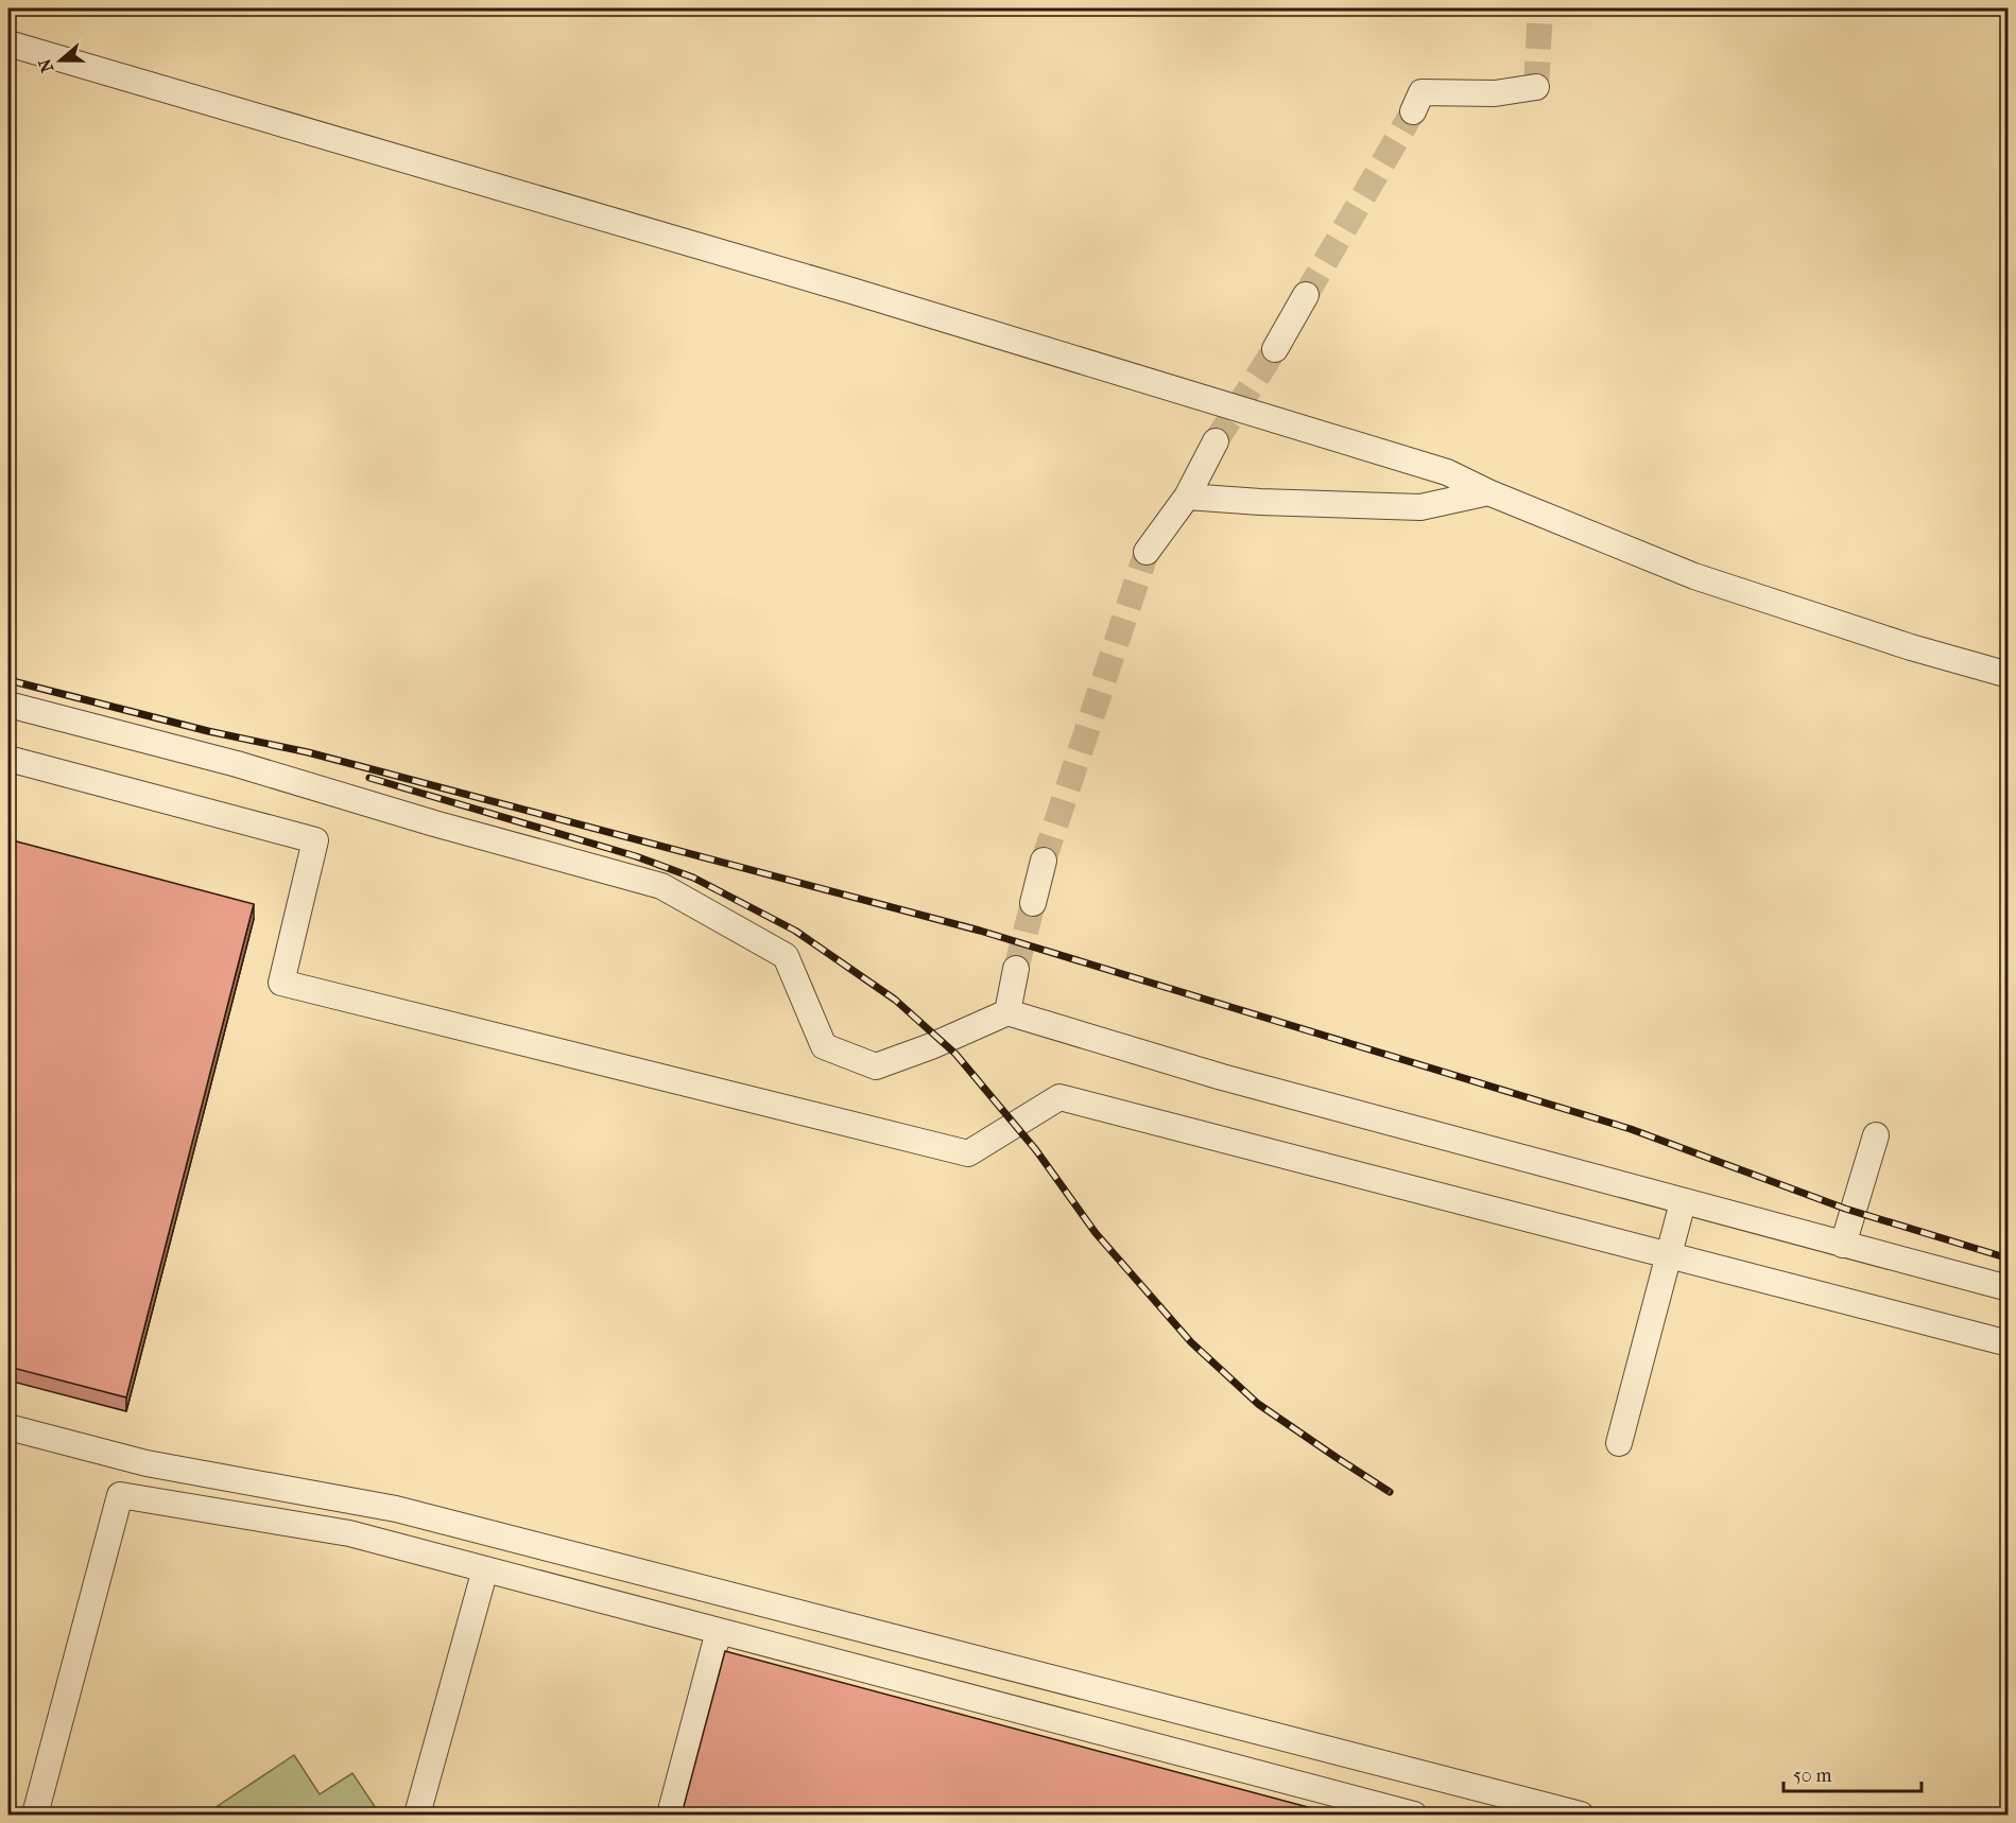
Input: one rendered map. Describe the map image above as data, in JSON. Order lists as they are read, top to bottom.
{
  "scale_bar": "50 m",
  "north": "left"
}
